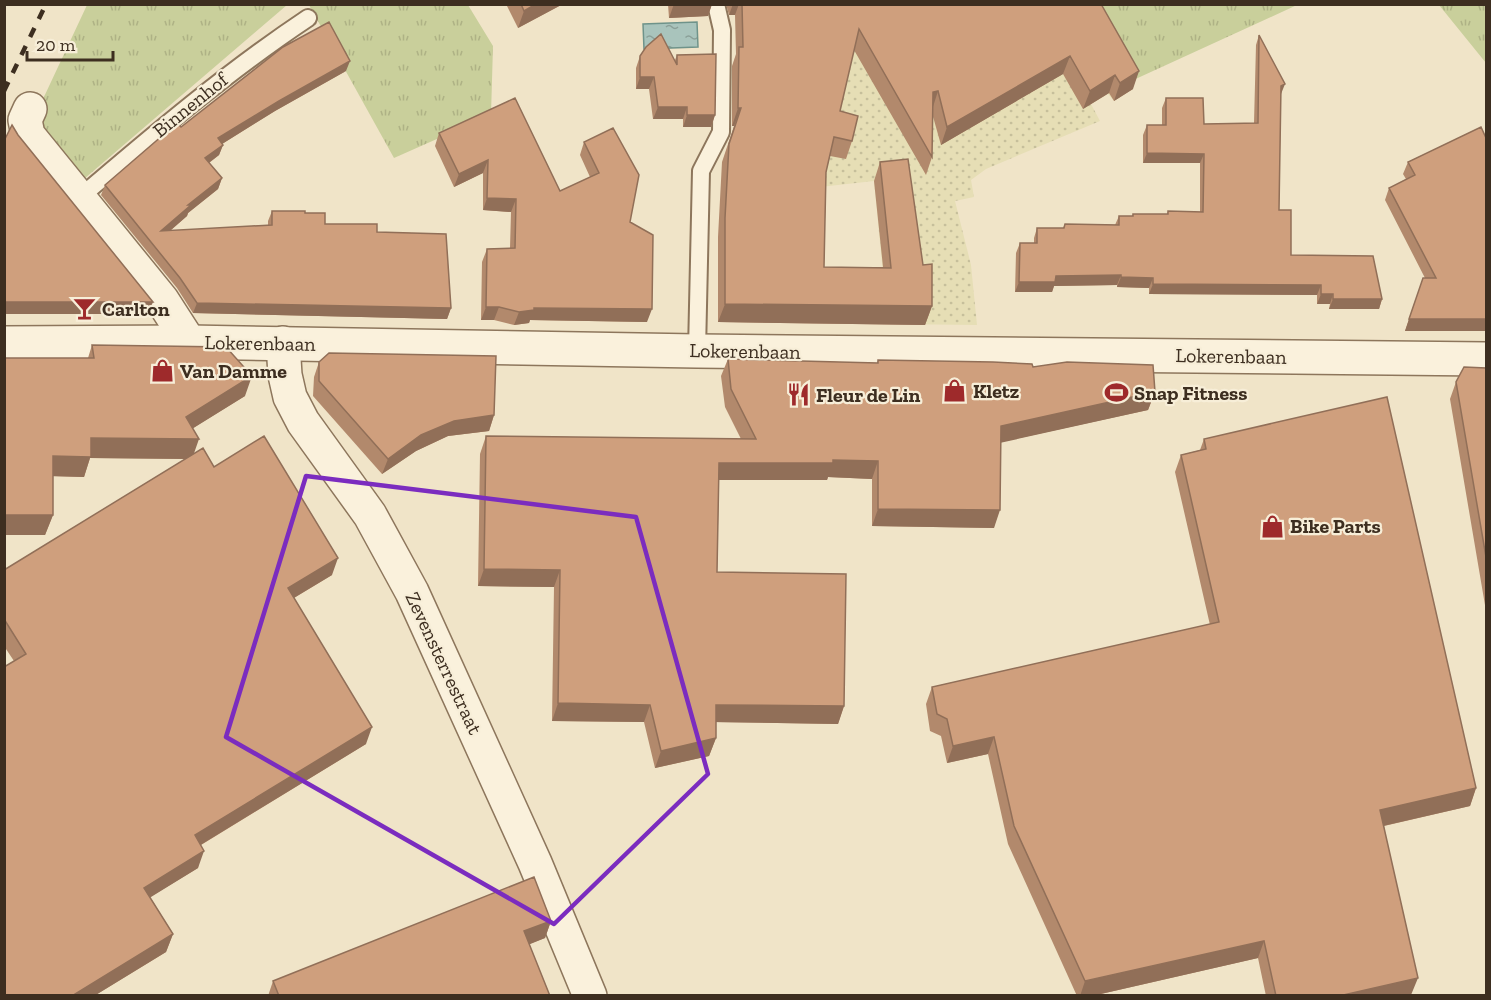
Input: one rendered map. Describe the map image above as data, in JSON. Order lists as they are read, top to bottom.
{
  "streets": {
    "street": ["Lokerenbaan", "Zevensterrestraat"],
    "lane": ["Binnenhof"]
  },
  "crossings": [
    ["Lokerenbaan", "Zevensterrestraat"]
  ],
  "places": {
    "bar": ["Carlton"],
    "shop": ["Van Damme", "Kletz", "Bike Parts"],
    "sports": ["Snap Fitness"],
    "restaurant": ["Fleur de Lin"]
  },
  "scale_bar": "20 m"
}
